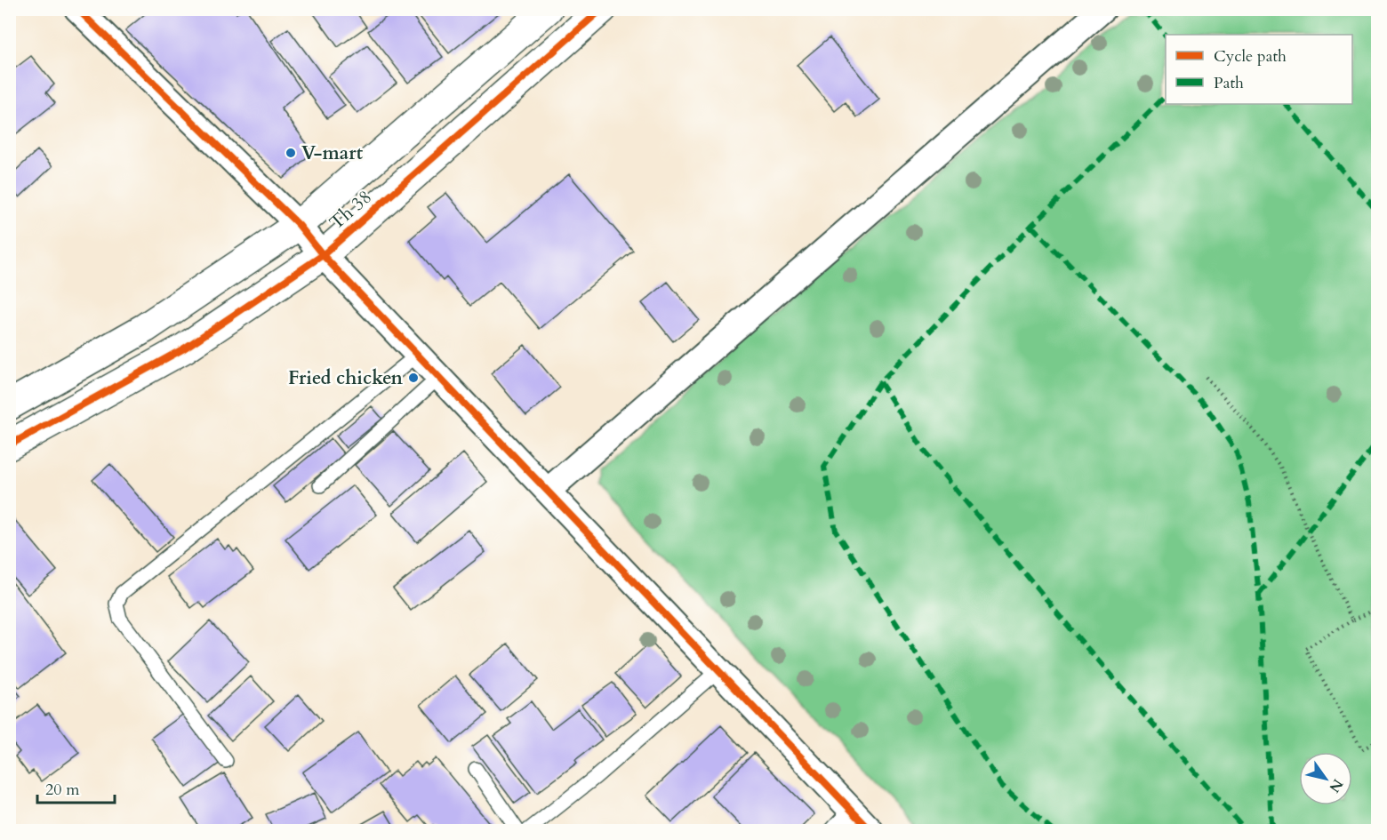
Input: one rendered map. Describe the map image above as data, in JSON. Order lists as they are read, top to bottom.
{
  "streets": {
    "street": ["Th 38"]
  },
  "places": ["V-mart", "Fried chicken"],
  "legend": ["Cycle path", "Path"],
  "scale_bar": "20 m",
  "north": "bottom right"
}
